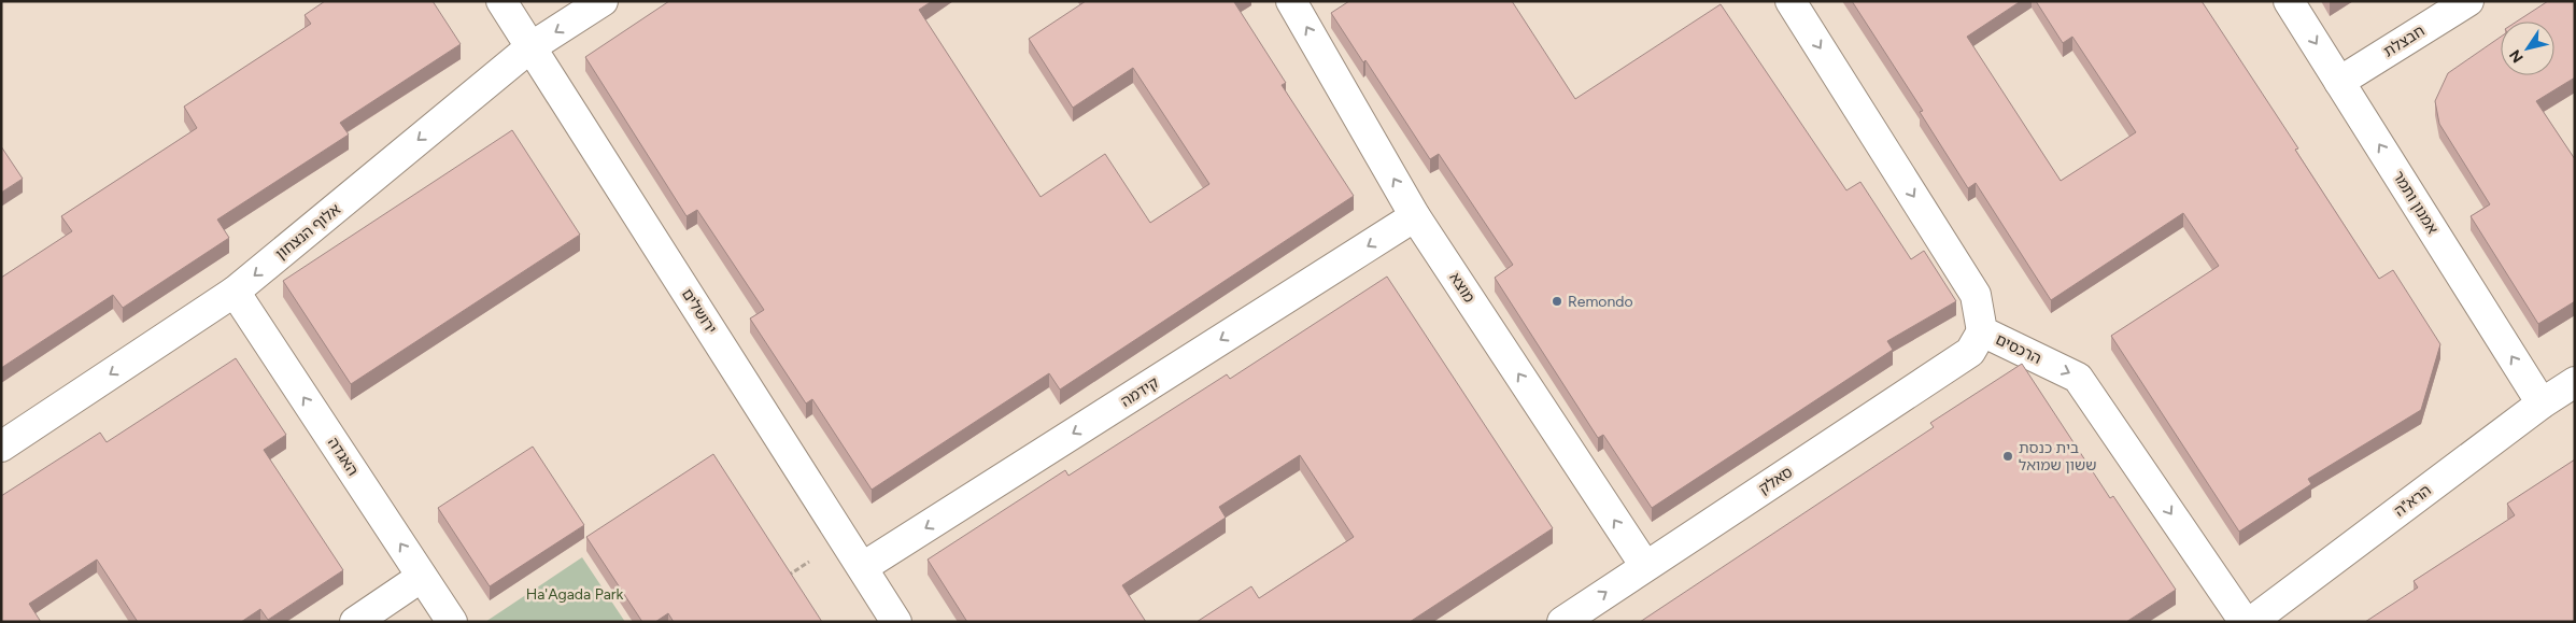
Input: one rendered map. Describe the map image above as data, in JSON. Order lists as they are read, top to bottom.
{
  "streets": {
    "street": [
      "חבצלת",
      "אמנון ותמר",
      "אלוף הנצחון",
      "מוצא",
      "ירושלים",
      "הרכסים",
      "קידמה",
      "האגדה",
      "סאלק",
      "הרא\"ה"
    ]
  },
  "crossings": [
    ["חבצלת", "אמנון ותמר"],
    ["אמנון ותמר", "הרא\"ה"],
    ["אלוף הנצחון", "ירושלים"],
    ["אלוף הנצחון", "האגדה"],
    ["מוצא", "קידמה"],
    ["מוצא", "סאלק"],
    ["ירושלים", "קידמה"],
    ["הרכסים", "סאלק"]
  ],
  "one_way": [
    "אלוף הנצחון",
    "מוצא",
    "הרכסים",
    "קידמה",
    "האגדה"
  ],
  "parks": ["Ha'Agada Park"],
  "places": ["Remondo", "בית כנסת ששון שמואל"],
  "north": "bottom left"
}
